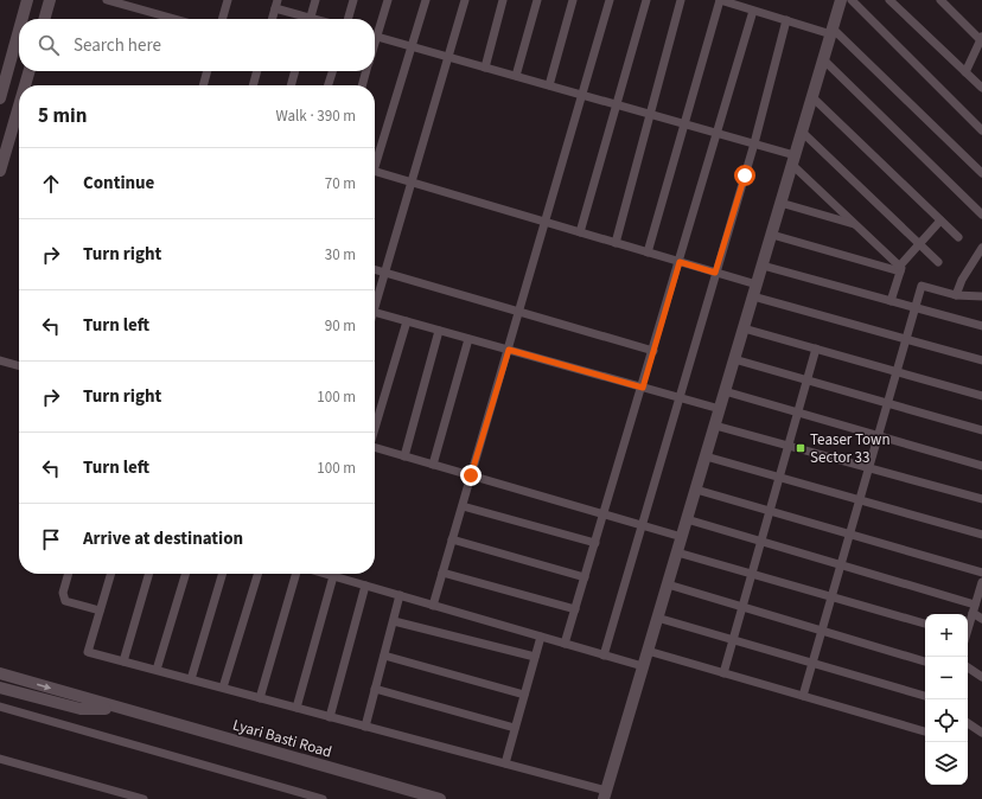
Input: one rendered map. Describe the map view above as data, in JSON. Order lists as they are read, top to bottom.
{
  "streets": {
    "street": ["Lyari Basti Road"]
  },
  "places": {
    "transit": ["Teaser Town Sector 33"]
  },
  "page": {
    "search": "Search here",
    "heading": ["5 min", "Walk · 390 m"],
    "list": [
      ["Continue", "70 m"],
      ["Turn right", "30 m"],
      ["Turn left", "90 m"],
      ["Turn right", "100 m"],
      ["Turn left", "100 m"],
      "Arrive at destination"
    ],
    "map_buttons": ["+", "−"]
  }
}
